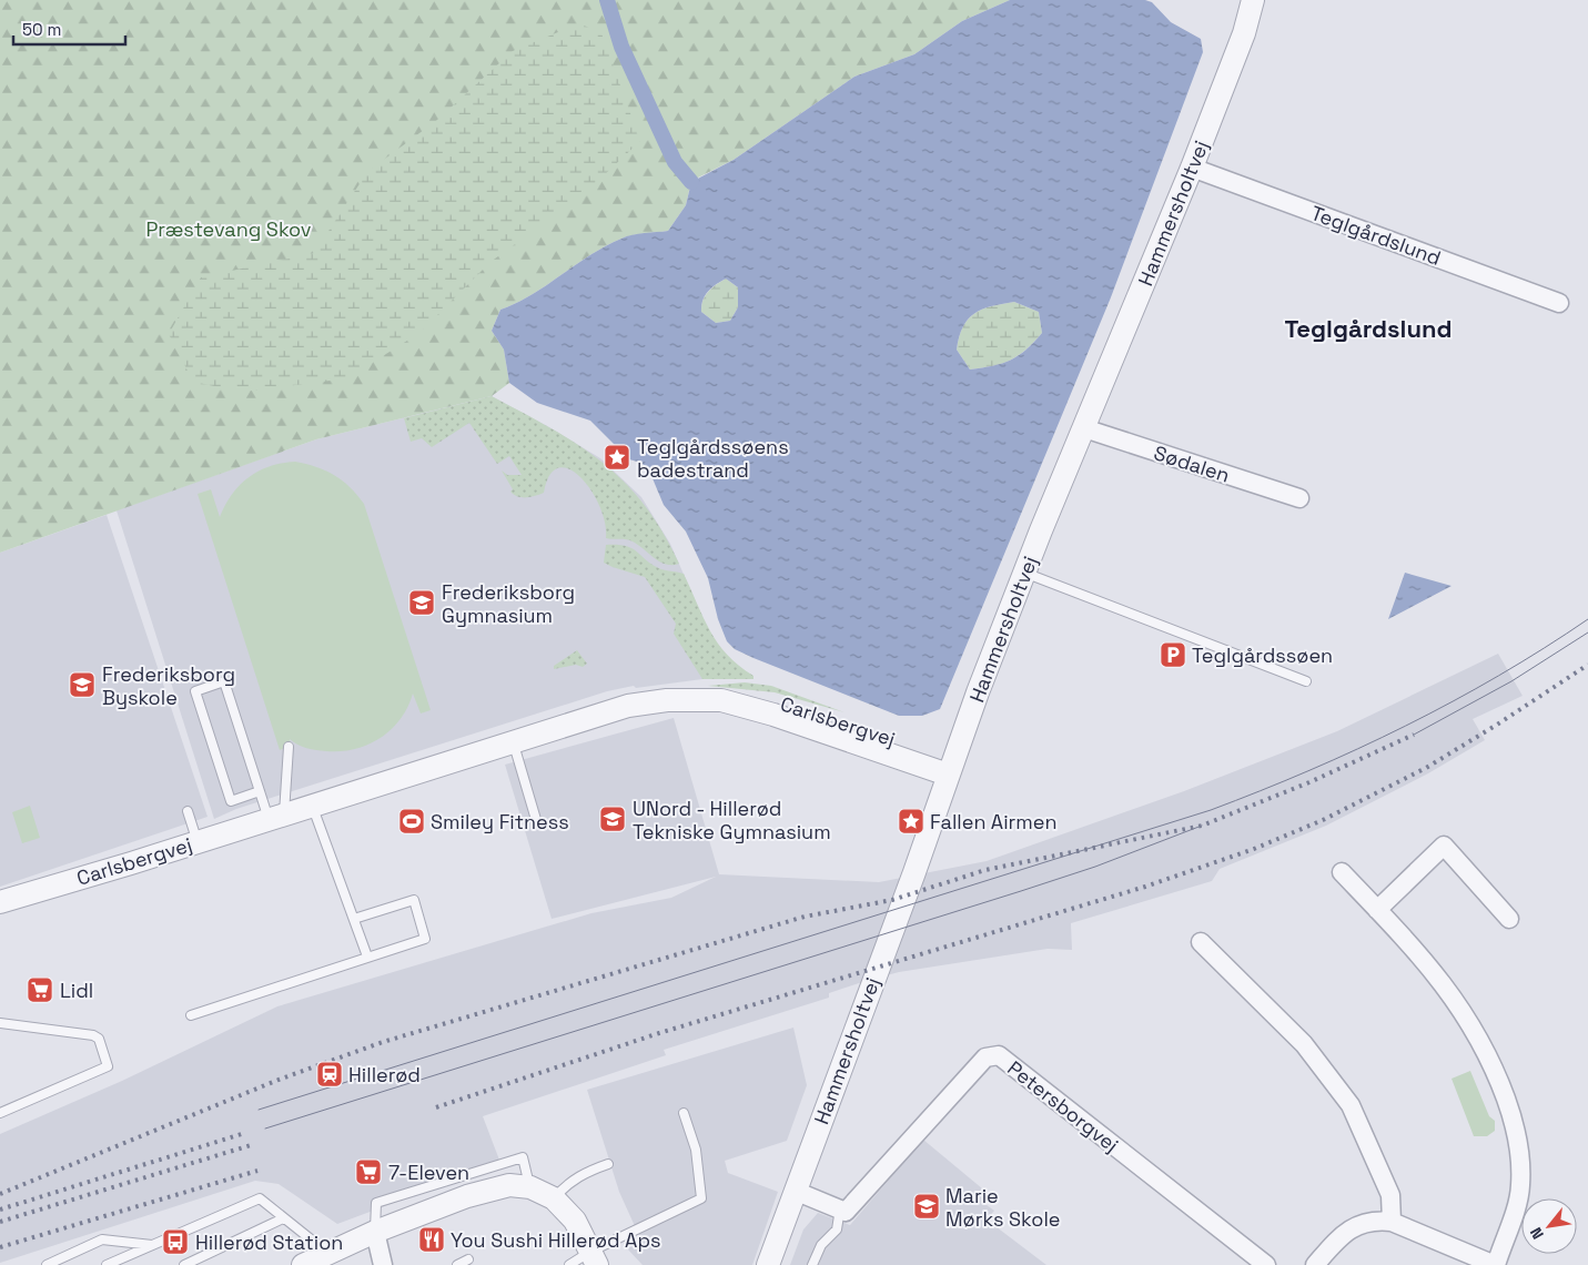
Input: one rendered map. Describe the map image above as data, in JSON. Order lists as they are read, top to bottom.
{
  "streets": {
    "street": [
      "Hammersholtvej",
      "Teglgårdslund",
      "Sødalen",
      "Carlsbergvej",
      "Petersborgvej"
    ]
  },
  "crossings": [
    ["Hammersholtvej", "Teglgårdslund"],
    ["Hammersholtvej", "Sødalen"],
    ["Hammersholtvej", "Carlsbergvej"]
  ],
  "districts": ["Teglgårdslund"],
  "parks": ["Præstevang Skov"],
  "places": {
    "place": ["Teglgårdssøens badestrand", "Fallen Airmen"],
    "school or university": [
      "Frederiksborg Gymnasium",
      "Frederiksborg Byskole",
      "UNord - Hillerød Tekniske Gymnasium",
      "Marie Mørks Skole"
    ],
    "parking": ["Teglgårdssøen"],
    "sports": ["Smiley Fitness"],
    "supermarket": ["Lidl", "7-Eleven"],
    "station": ["Hillerød"],
    "restaurant": ["You Sushi Hillerød Aps"],
    "bus stop": ["Hillerød Station"]
  },
  "scale_bar": "50 m",
  "north": "bottom left"
}
